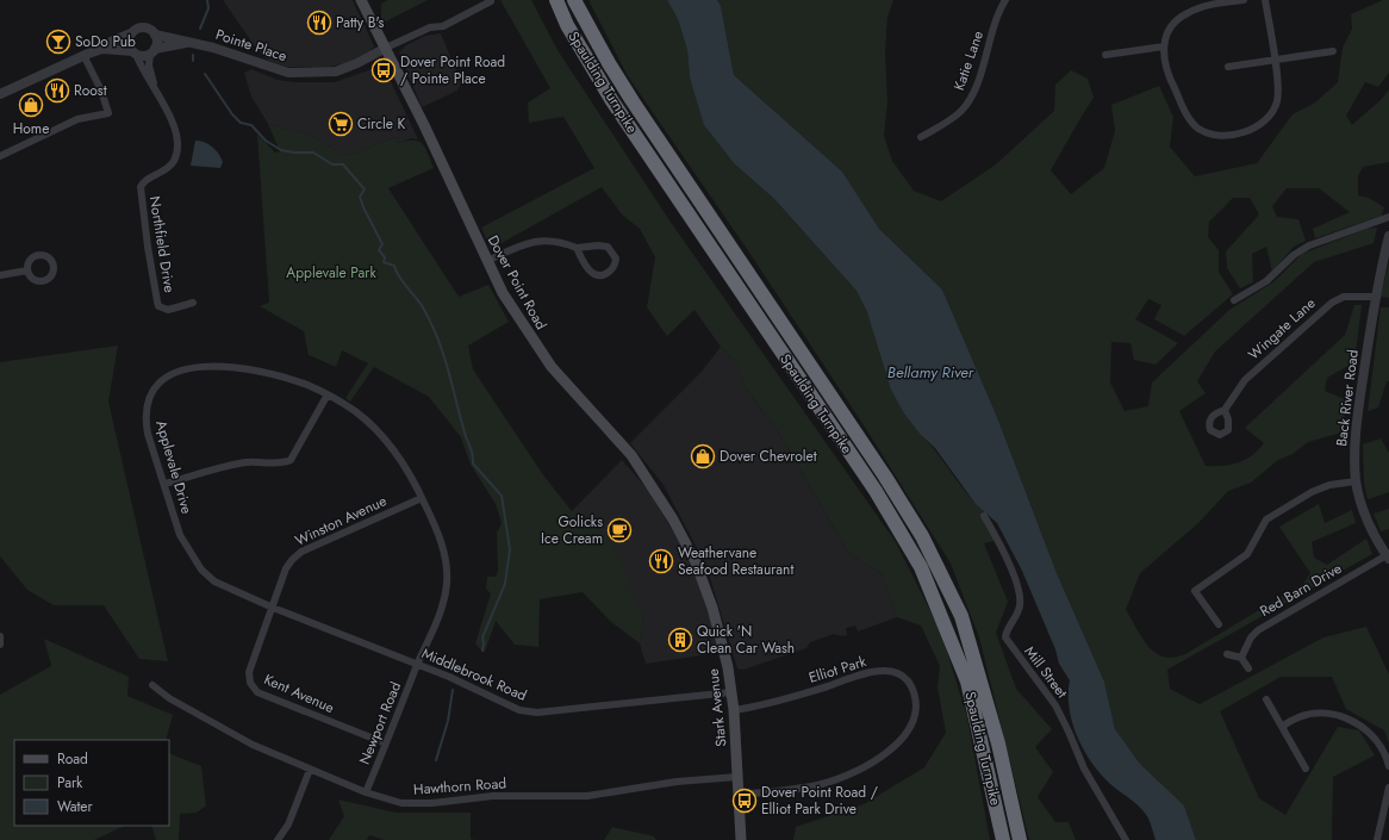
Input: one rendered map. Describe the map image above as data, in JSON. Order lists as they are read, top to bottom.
{
  "streets": {
    "highway": ["Spaulding Turnpike"],
    "main road": ["Dover Point Road", "Stark Avenue"],
    "street": [
      "Pointe Place",
      "Katie Lane",
      "Northfield Drive",
      "Wingate Lane",
      "Back River Road",
      "Applevale Drive",
      "Winston Avenue",
      "Red Barn Drive",
      "Elliot Park",
      "Mill Street",
      "Middlebrook Road",
      "Kent Avenue",
      "Newport Road",
      "Hawthorn Road"
    ]
  },
  "crossings": [
    ["Pointe Place", "Northfield Drive"],
    ["Pointe Place", "Dover Point Road"],
    ["Dover Point Road", "Stark Avenue"],
    ["Wingate Lane", "Back River Road"],
    ["Back River Road", "Red Barn Drive"],
    ["Applevale Drive", "Winston Avenue"],
    ["Applevale Drive", "Middlebrook Road"],
    ["Applevale Drive", "Kent Avenue"],
    ["Applevale Drive", "Newport Road"],
    ["Winston Avenue", "Middlebrook Road"],
    ["Winston Avenue", "Kent Avenue"],
    ["Elliot Park", "Stark Avenue"],
    ["Middlebrook Road", "Kent Avenue"],
    ["Middlebrook Road", "Stark Avenue"],
    ["Middlebrook Road", "Newport Road"],
    ["Kent Avenue", "Newport Road"],
    ["Stark Avenue", "Hawthorn Road"],
    ["Newport Road", "Hawthorn Road"]
  ],
  "water": ["Bellamy River"],
  "parks": ["Applevale Park"],
  "places": {
    "restaurant": ["Patty B's", "Roost", "Weathervane Seafood Restaurant"],
    "bar": ["SoDo Pub"],
    "bus stop": ["Dover Point Road / Pointe Place", "Dover Point Road / Elliot Park Drive"],
    "shop": ["Home", "Dover Chevrolet"],
    "supermarket": ["Circle K"],
    "cafe": ["Golicks Ice Cream"],
    "building": ["Quick 'N Clean Car Wash"]
  },
  "legend": ["Road", "Park", "Water"]
}
